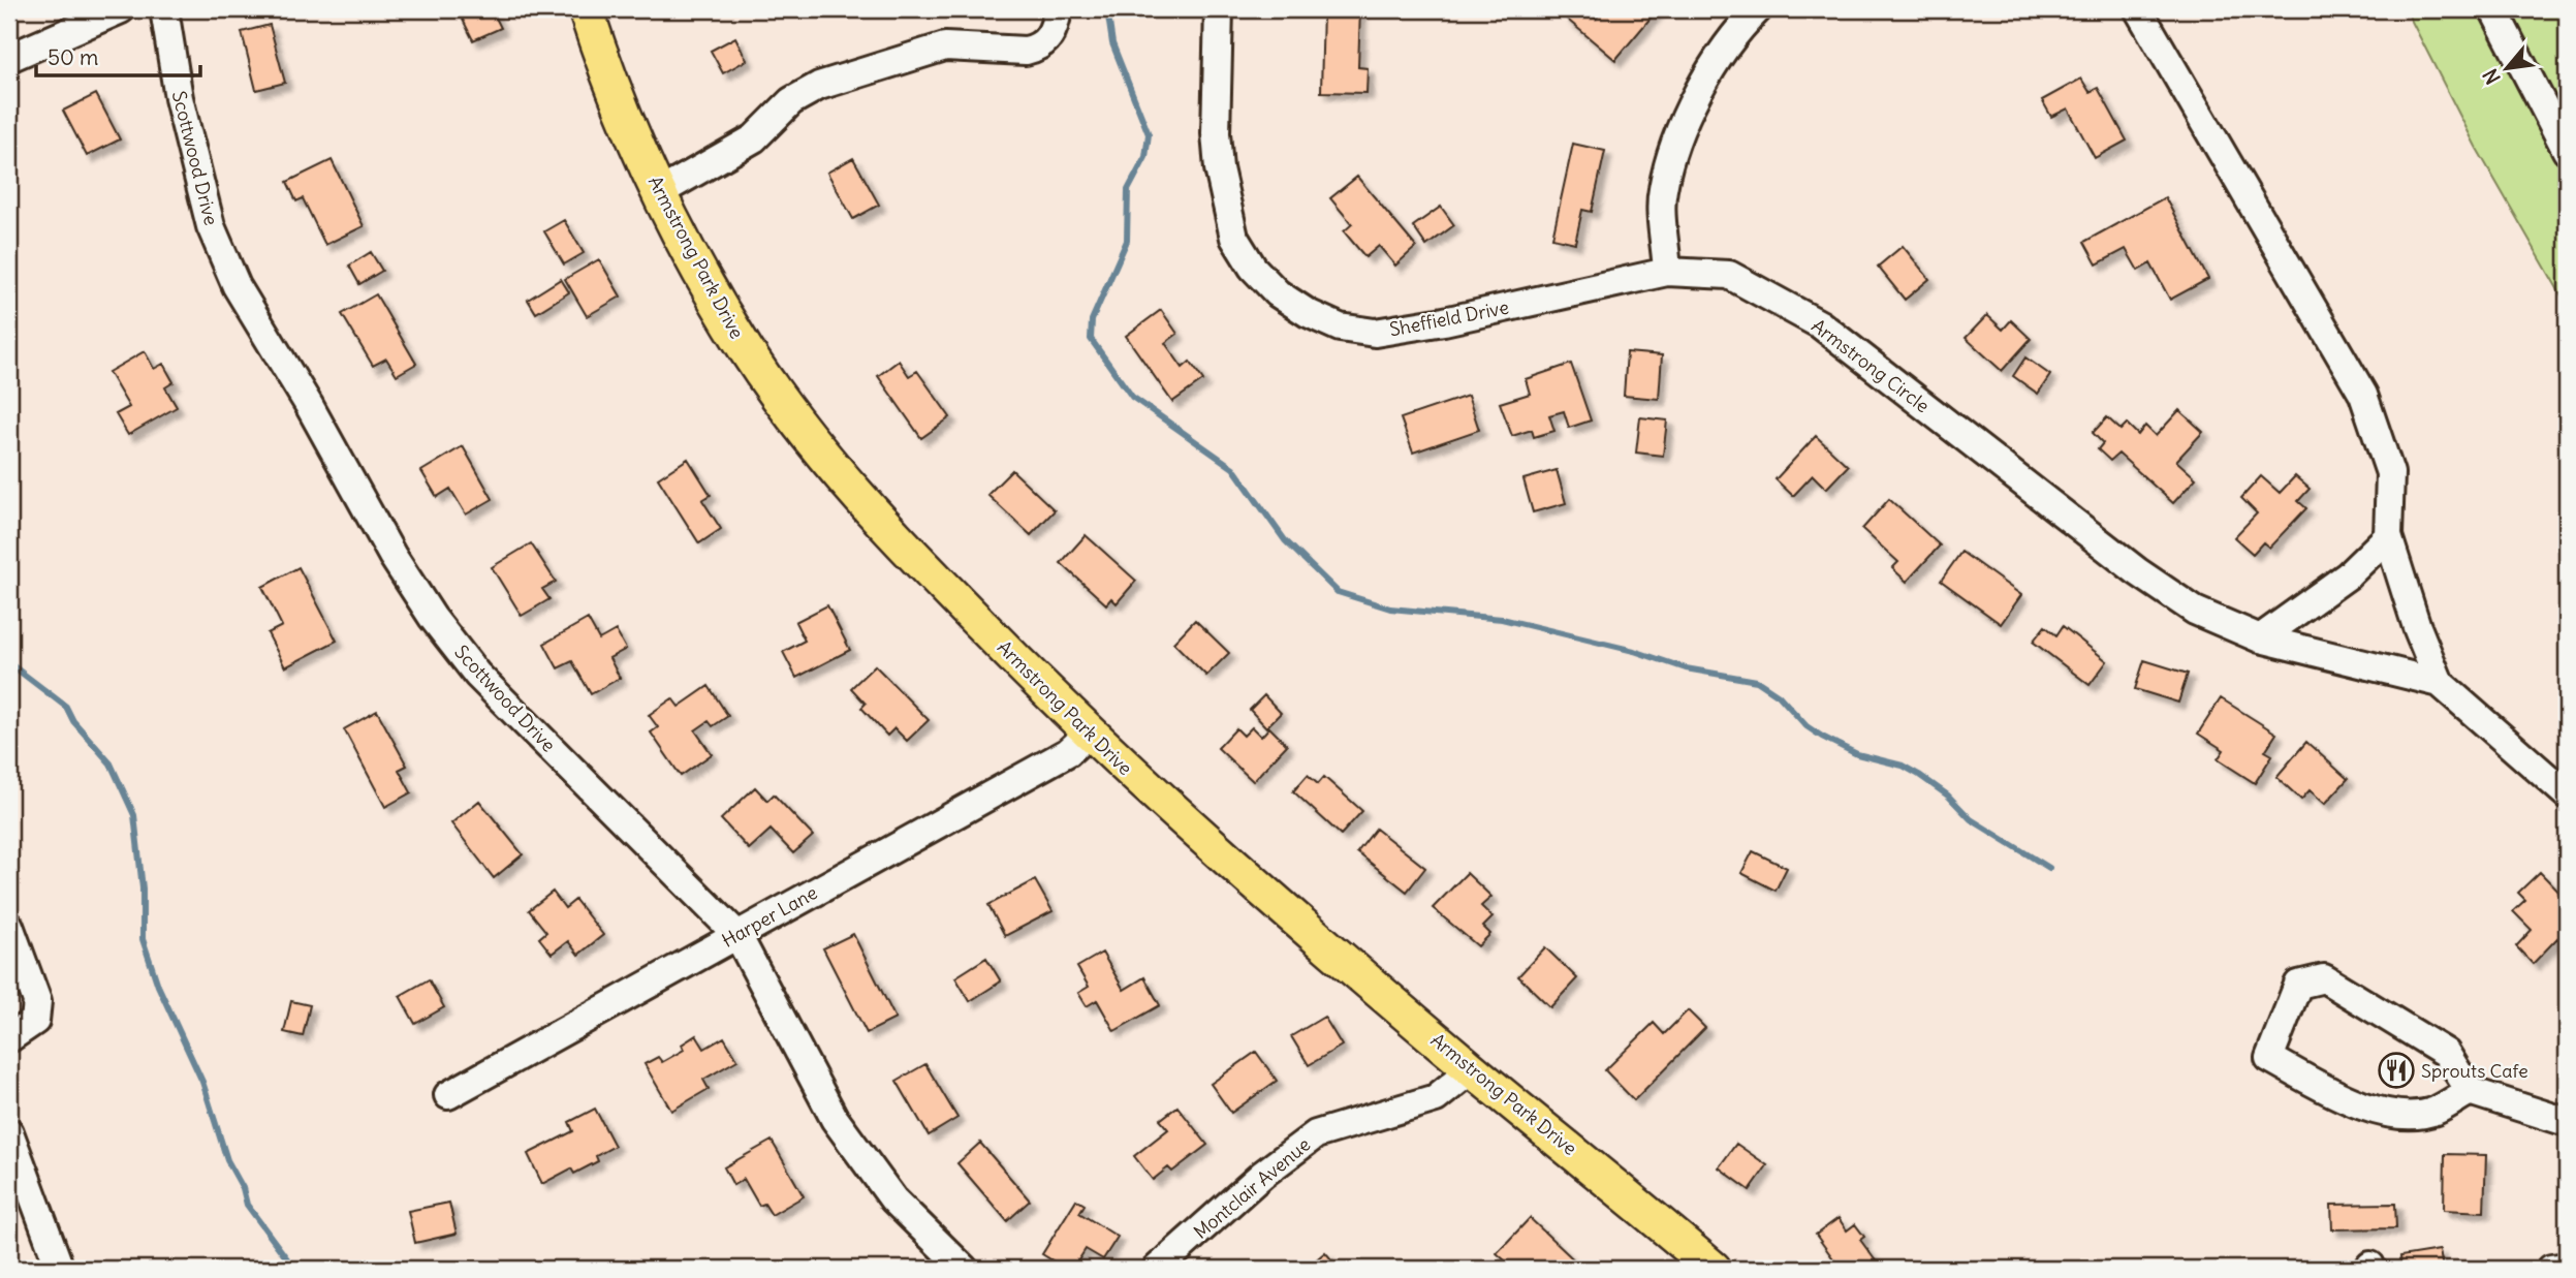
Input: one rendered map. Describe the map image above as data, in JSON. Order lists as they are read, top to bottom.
{
  "streets": {
    "main road": ["Armstrong Park Drive"],
    "street": [
      "Scottwood Drive",
      "Sheffield Drive",
      "Armstrong Circle",
      "Harper Lane",
      "Montclair Avenue"
    ]
  },
  "crossings": [
    ["Scottwood Drive", "Harper Lane"],
    ["Armstrong Park Drive", "Harper Lane"],
    ["Armstrong Park Drive", "Montclair Avenue"],
    ["Sheffield Drive", "Armstrong Circle"]
  ],
  "places": {
    "restaurant": ["Sprouts Cafe"]
  },
  "scale_bar": "50 m",
  "north": "bottom left"
}
